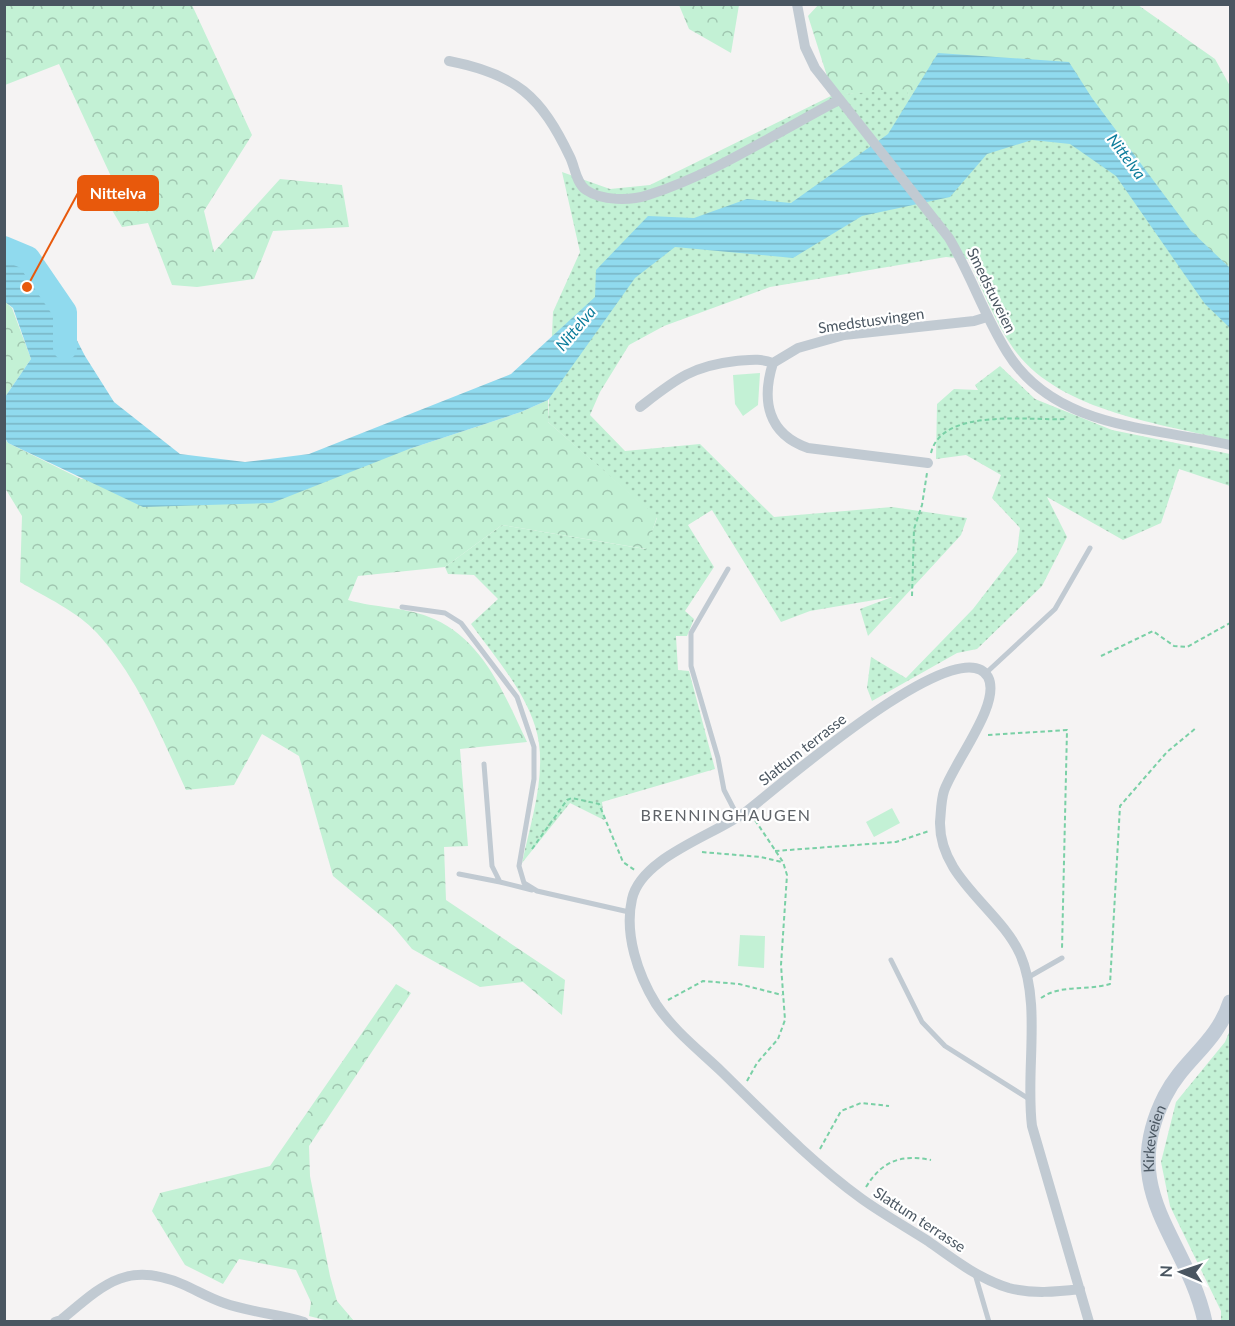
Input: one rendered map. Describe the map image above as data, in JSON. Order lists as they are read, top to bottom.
{
  "streets": {
    "main road": ["Kirkeveien"],
    "street": ["Smedstuveien", "Smedstusvingen", "Slattum terrasse"]
  },
  "crossings": [
    ["Smedstuveien", "Smedstusvingen"]
  ],
  "districts": ["BRENNINGHAUGEN"],
  "water": ["Nittelva"],
  "places": ["Nittelva"],
  "north": "left"
}
